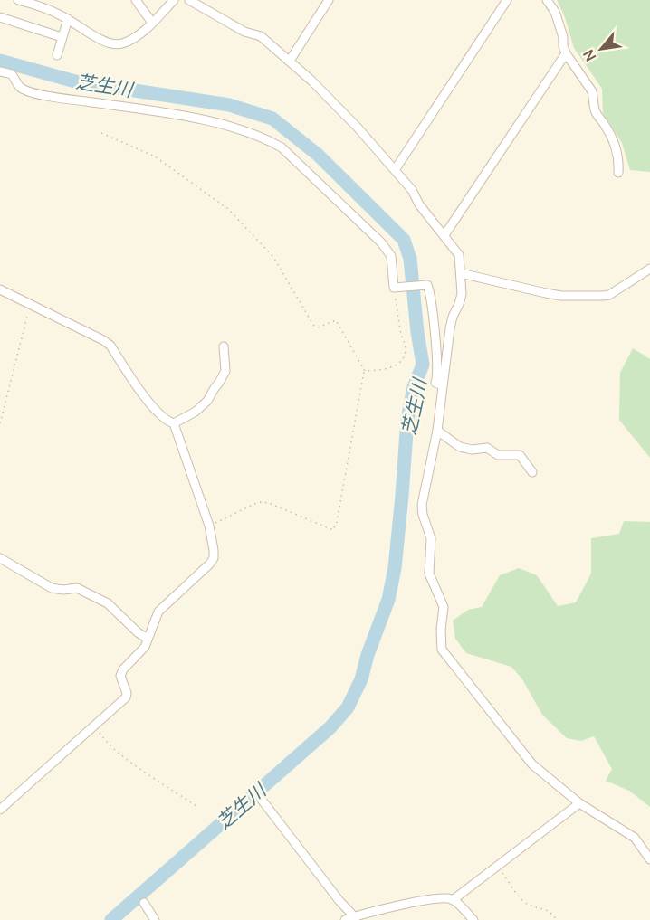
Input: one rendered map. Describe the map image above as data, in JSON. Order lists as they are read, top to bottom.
{
  "water": ["芝生川"],
  "north": "bottom left"
}
